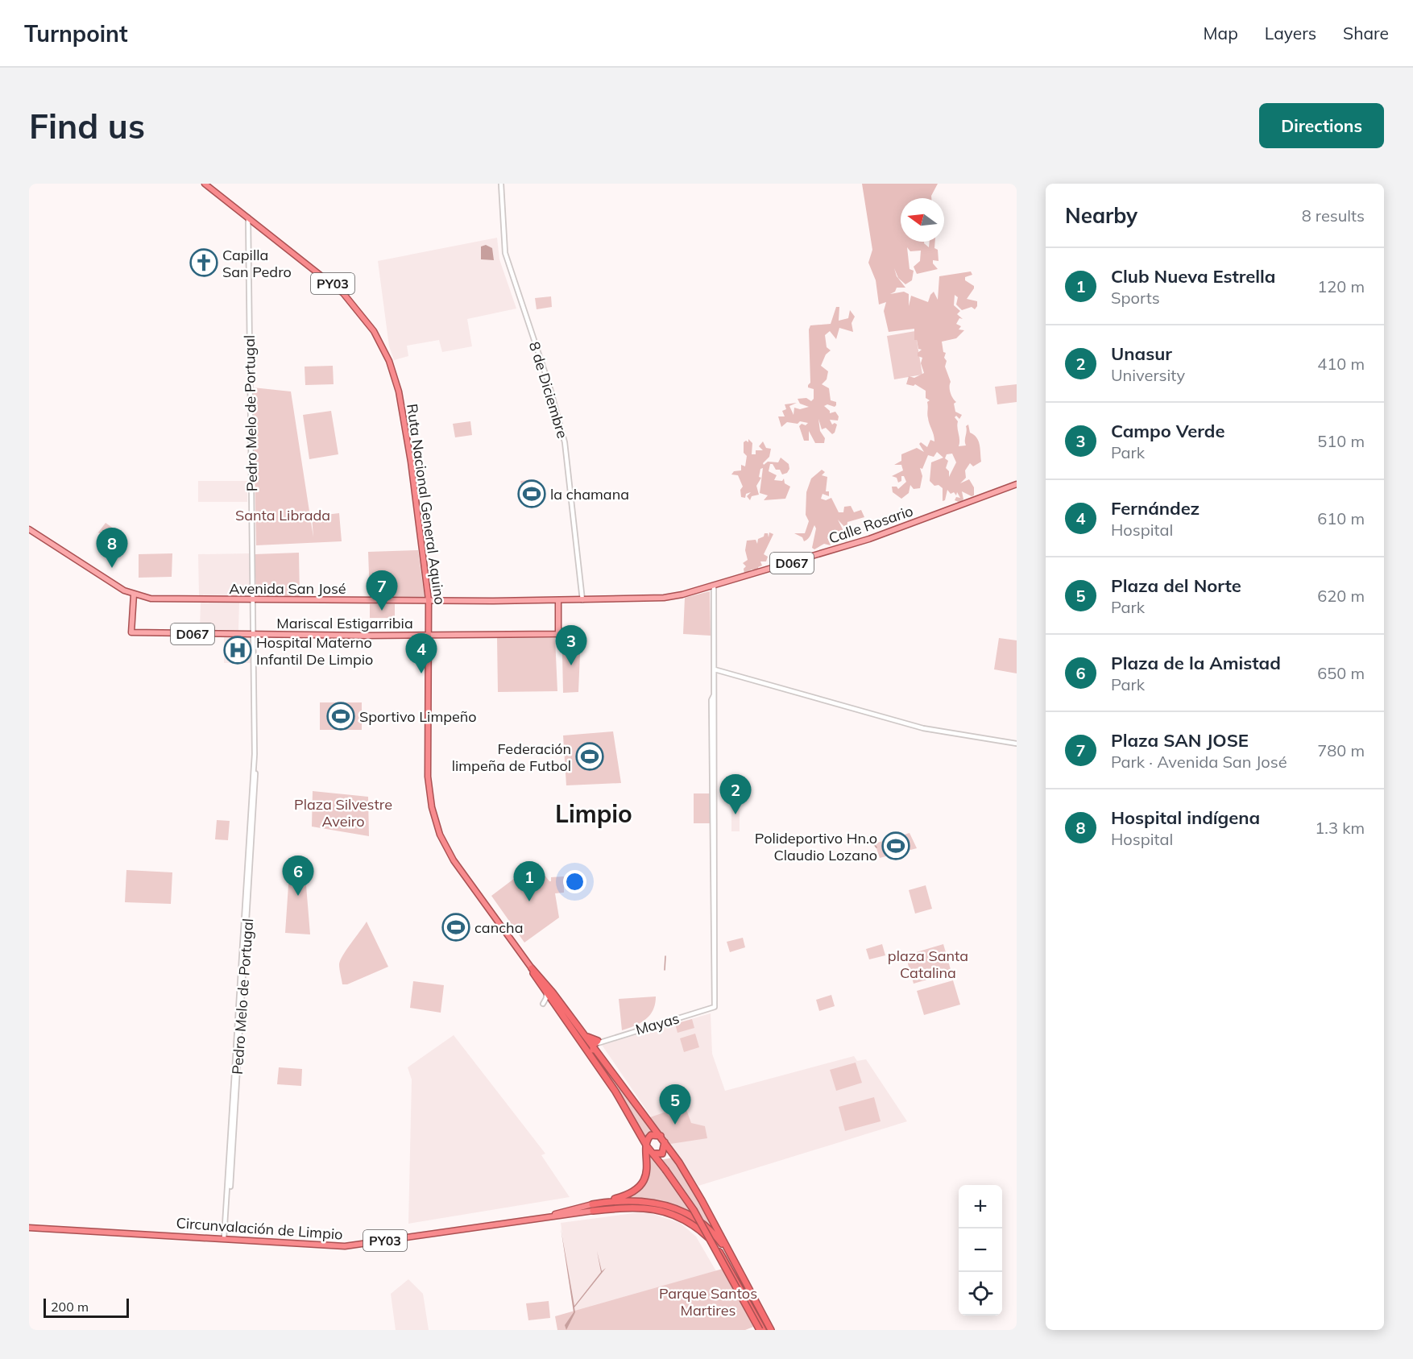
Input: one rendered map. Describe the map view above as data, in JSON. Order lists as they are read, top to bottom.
{
  "streets": {
    "highway": ["PY03", "Ruta Nacional General Aquino", "Circunvalación de Limpio"],
    "main road": [
      "Calle Rosario",
      "D067",
      "Avenida San José",
      "Mariscal Estigarribia"
    ],
    "street": ["8 de Diciembre", "Pedro Melo de Portugal", "Mayas"]
  },
  "crossings": [
    ["PY03", "Ruta Nacional General Aquino"],
    ["PY03", "Circunvalación de Limpio"],
    ["8 de Diciembre", "Calle Rosario"],
    ["Pedro Melo de Portugal", "Ruta Nacional General Aquino"],
    ["Pedro Melo de Portugal", "Avenida San José"],
    ["Pedro Melo de Portugal", "Mariscal Estigarribia"],
    ["Pedro Melo de Portugal", "Circunvalación de Limpio"],
    ["Ruta Nacional General Aquino", "Avenida San José"],
    ["Ruta Nacional General Aquino", "Mariscal Estigarribia"],
    ["Calle Rosario", "Avenida San José"],
    ["Calle Rosario", "Mariscal Estigarribia"],
    ["D067", "Avenida San José"],
    ["D067", "Mariscal Estigarribia"],
    ["Avenida San José", "Mariscal Estigarribia"]
  ],
  "districts": ["Limpio"],
  "parks": [
    "Santa Librada",
    "Plaza Silvestre Aveiro",
    "plaza Santa Catalina",
    "Parque Santos Martires"
  ],
  "places": {
    "church": ["Capilla San Pedro"],
    "sports": [
      "la chamana",
      "Sportivo Limpeño",
      "Federación limpeña de Futbol",
      "Polideportivo Hn.o Claudio Lozano",
      "cancha"
    ],
    "hospital": ["Hospital Materno Infantil De Limpio"]
  },
  "scale_bar": "200 m",
  "north": "left",
  "page": {
    "header": "Turnpoint",
    "nav": ["Map", "Layers", "Share"],
    "buttons": "Directions",
    "title": "Find us",
    "heading": ["Nearby", "8 results"],
    "list": [
      {
        "mark": "1",
        "name": "Club Nueva Estrella",
        "note": "Sports",
        "value": "120 m"
      },
      {
        "mark": "2",
        "name": "Unasur",
        "note": "University",
        "value": "410 m"
      },
      {
        "mark": "3",
        "name": "Campo Verde",
        "note": "Park",
        "value": "510 m"
      },
      {
        "mark": "4",
        "name": "Fernández",
        "note": "Hospital",
        "value": "610 m"
      },
      {
        "mark": "5",
        "name": "Plaza del Norte",
        "note": "Park",
        "value": "620 m"
      },
      {
        "mark": "6",
        "name": "Plaza de la Amistad",
        "note": "Park",
        "value": "650 m"
      },
      {
        "mark": "7",
        "name": "Plaza SAN JOSE",
        "note": "Park · Avenida San José",
        "value": "780 m"
      },
      {
        "mark": "8",
        "name": "Hospital indígena",
        "note": "Hospital",
        "value": "1.3 km"
      }
    ],
    "pins": [
      "8",
      "7",
      "3",
      "4",
      "2",
      "6",
      "1",
      "5"
    ],
    "map_buttons": ["+", "−"],
    "scale": "200 m"
  }
}
